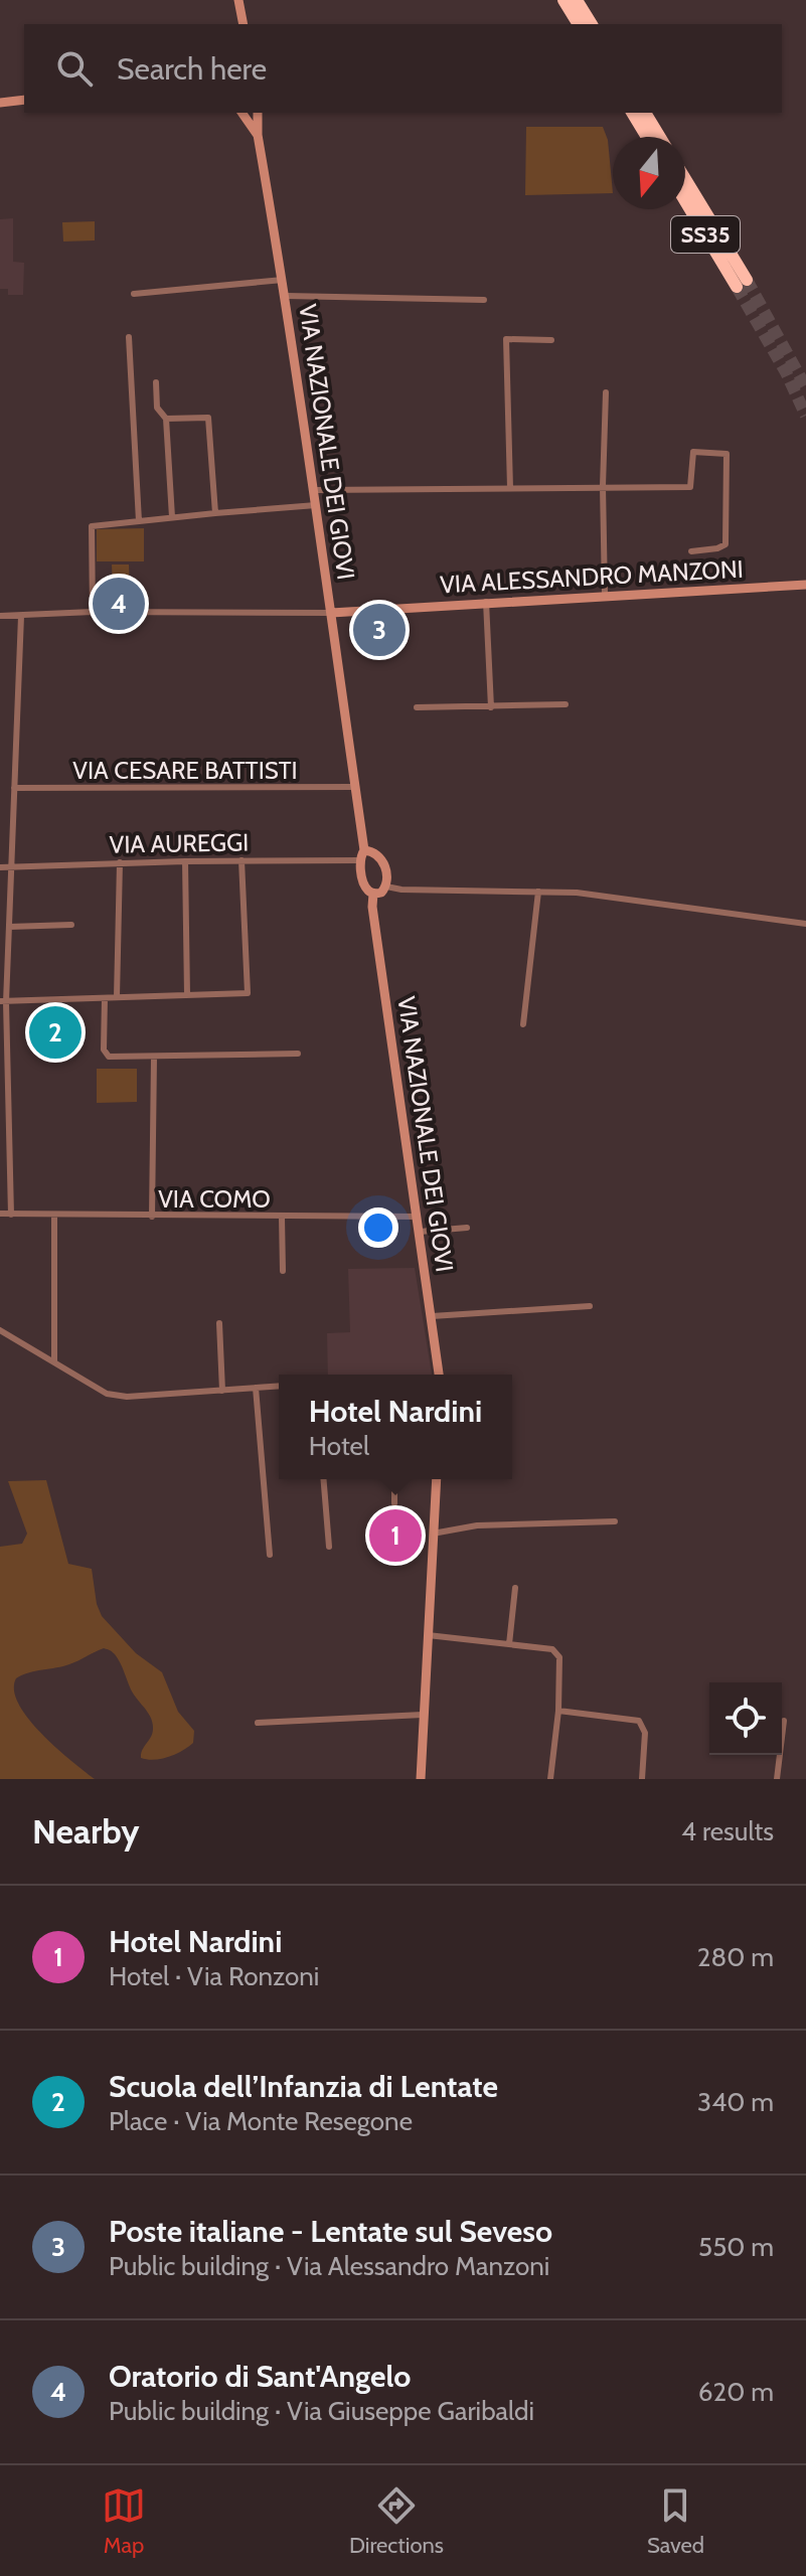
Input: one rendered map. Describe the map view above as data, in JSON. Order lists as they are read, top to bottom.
{
  "streets": {
    "highway": ["SS35"],
    "main road": ["VIA NAZIONALE DEI GIOVI", "VIA ALESSANDRO MANZONI"],
    "street": ["VIA CESARE BATTISTI", "VIA AUREGGI", "VIA COMO"]
  },
  "crossings": [
    ["VIA NAZIONALE DEI GIOVI", "VIA ALESSANDRO MANZONI"],
    ["VIA NAZIONALE DEI GIOVI", "VIA CESARE BATTISTI"],
    ["VIA NAZIONALE DEI GIOVI", "VIA AUREGGI"],
    ["VIA NAZIONALE DEI GIOVI", "VIA COMO"]
  ],
  "north": "bottom",
  "page": {
    "search": "Search here",
    "pins": [
      "4",
      "3",
      "2",
      "1"
    ],
    "popup": ["Hotel Nardini", "Hotel"],
    "heading": ["Nearby", "4 results"],
    "list": [
      {
        "mark": "1",
        "name": "Hotel Nardini",
        "note": "Hotel · Via Ronzoni",
        "value": "280 m"
      },
      {
        "mark": "2",
        "name": "Scuola dell’Infanzia di Lentate",
        "note": "Place · Via Monte Resegone",
        "value": "340 m"
      },
      {
        "mark": "3",
        "name": "Poste italiane - Lentate sul Seveso",
        "note": "Public building · Via Alessandro Manzoni",
        "value": "550 m"
      },
      {
        "mark": "4",
        "name": "Oratorio di Sant'Angelo",
        "note": "Public building · Via Giuseppe Garibaldi",
        "value": "620 m"
      }
    ],
    "nav": ["Map", "Directions", "Saved"]
  }
}
